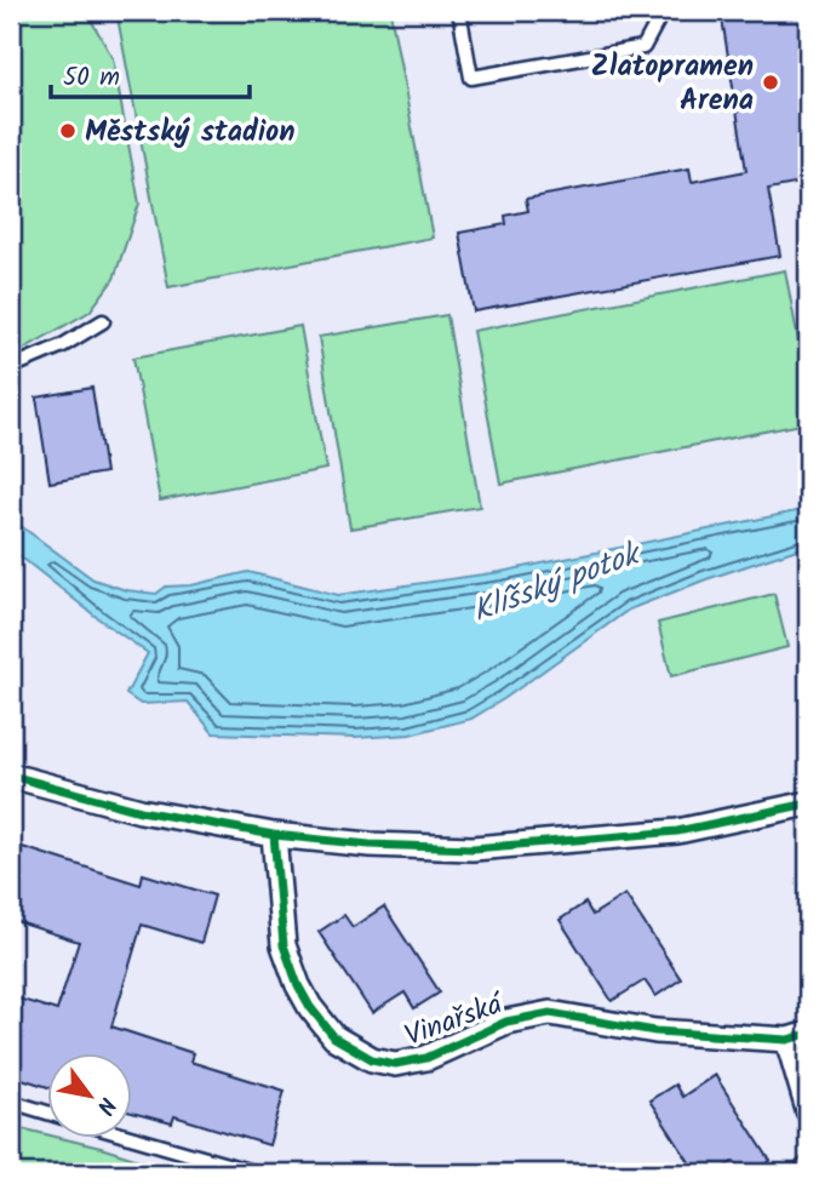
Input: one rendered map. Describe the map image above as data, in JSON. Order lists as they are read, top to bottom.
{
  "streets": {
    "street": ["Vinařská"]
  },
  "water": ["Klíšský potok"],
  "places": ["Zlatopramen Arena", "Městský stadion"],
  "scale_bar": "50 m",
  "north": "bottom right"
}
